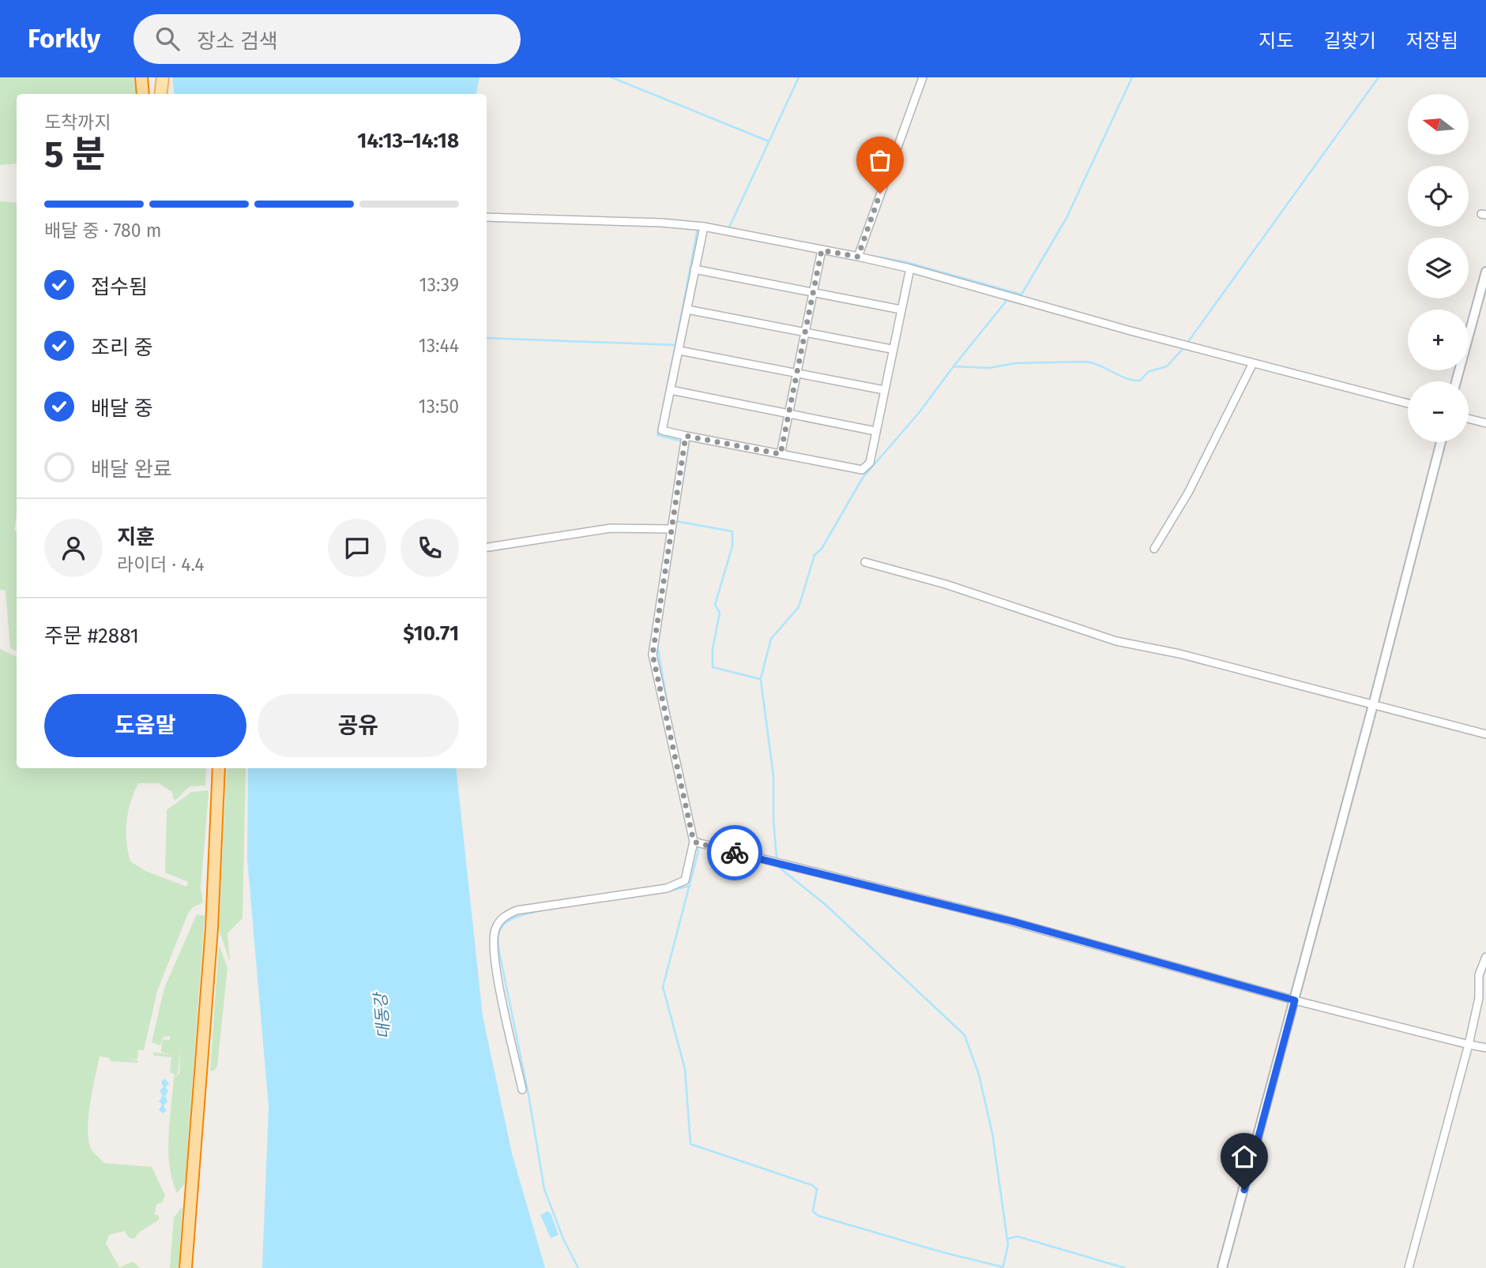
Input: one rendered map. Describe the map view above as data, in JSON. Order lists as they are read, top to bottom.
{
  "water": ["대동강"],
  "north": "left",
  "page": {
    "header": "Forkly",
    "search": "장소 검색",
    "nav": ["지도", "길찾기", "저장됨"],
    "map_buttons": ["+", "−"],
    "heading": ["5 분", "도착까지", "14:13–14:18"],
    "panel": [
      "지훈",
      "라이더 · 4.4",
      "주문 #2881",
      "$10.71"
    ],
    "bar": "배달 중 · 780 m",
    "list": [
      ["접수됨", "13:39"],
      ["조리 중", "13:44"],
      ["배달 중", "13:50"],
      "배달 완료"
    ],
    "buttons": ["도움말", "공유"]
  }
}
